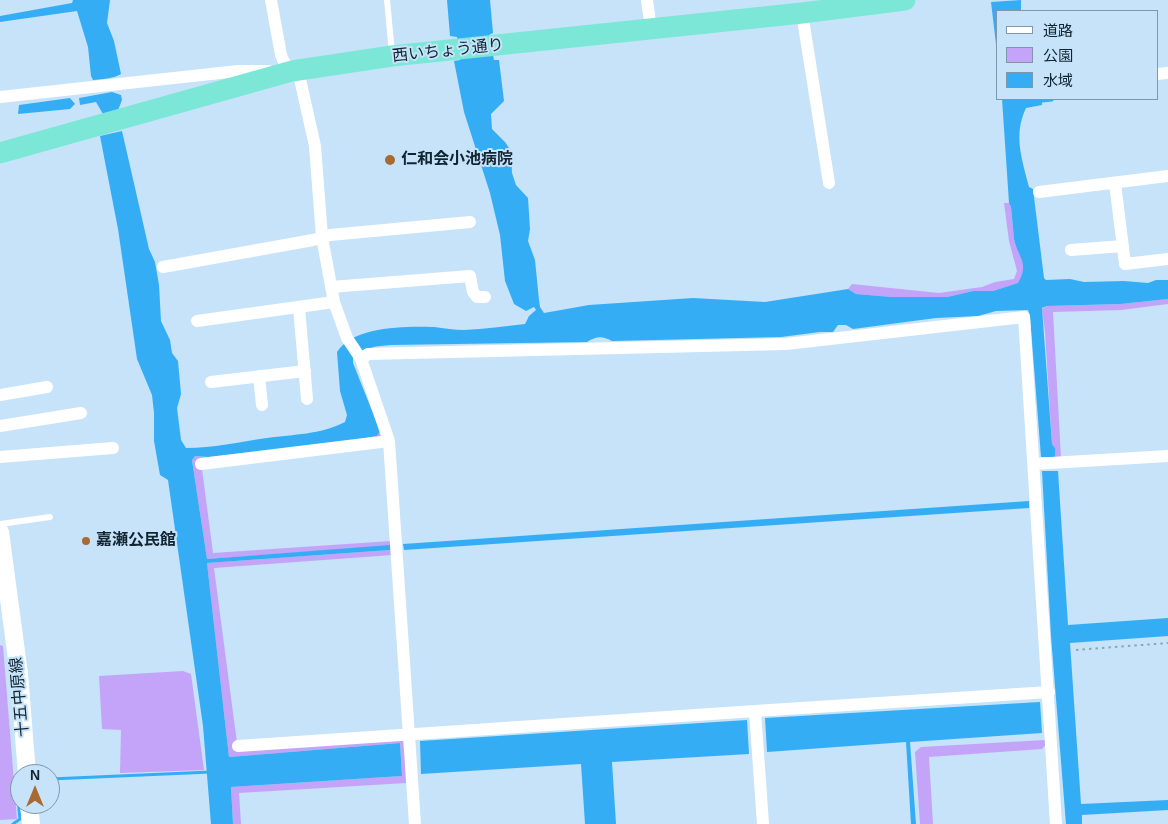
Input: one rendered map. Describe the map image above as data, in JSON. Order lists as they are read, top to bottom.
{
  "streets": {
    "highway": ["西いちょう通り"],
    "main road": ["十五中原線"]
  },
  "places": ["仁和会小池病院", "嘉瀬公民館"],
  "legend": ["道路", "公園", "水域"],
  "north": "top"
}
